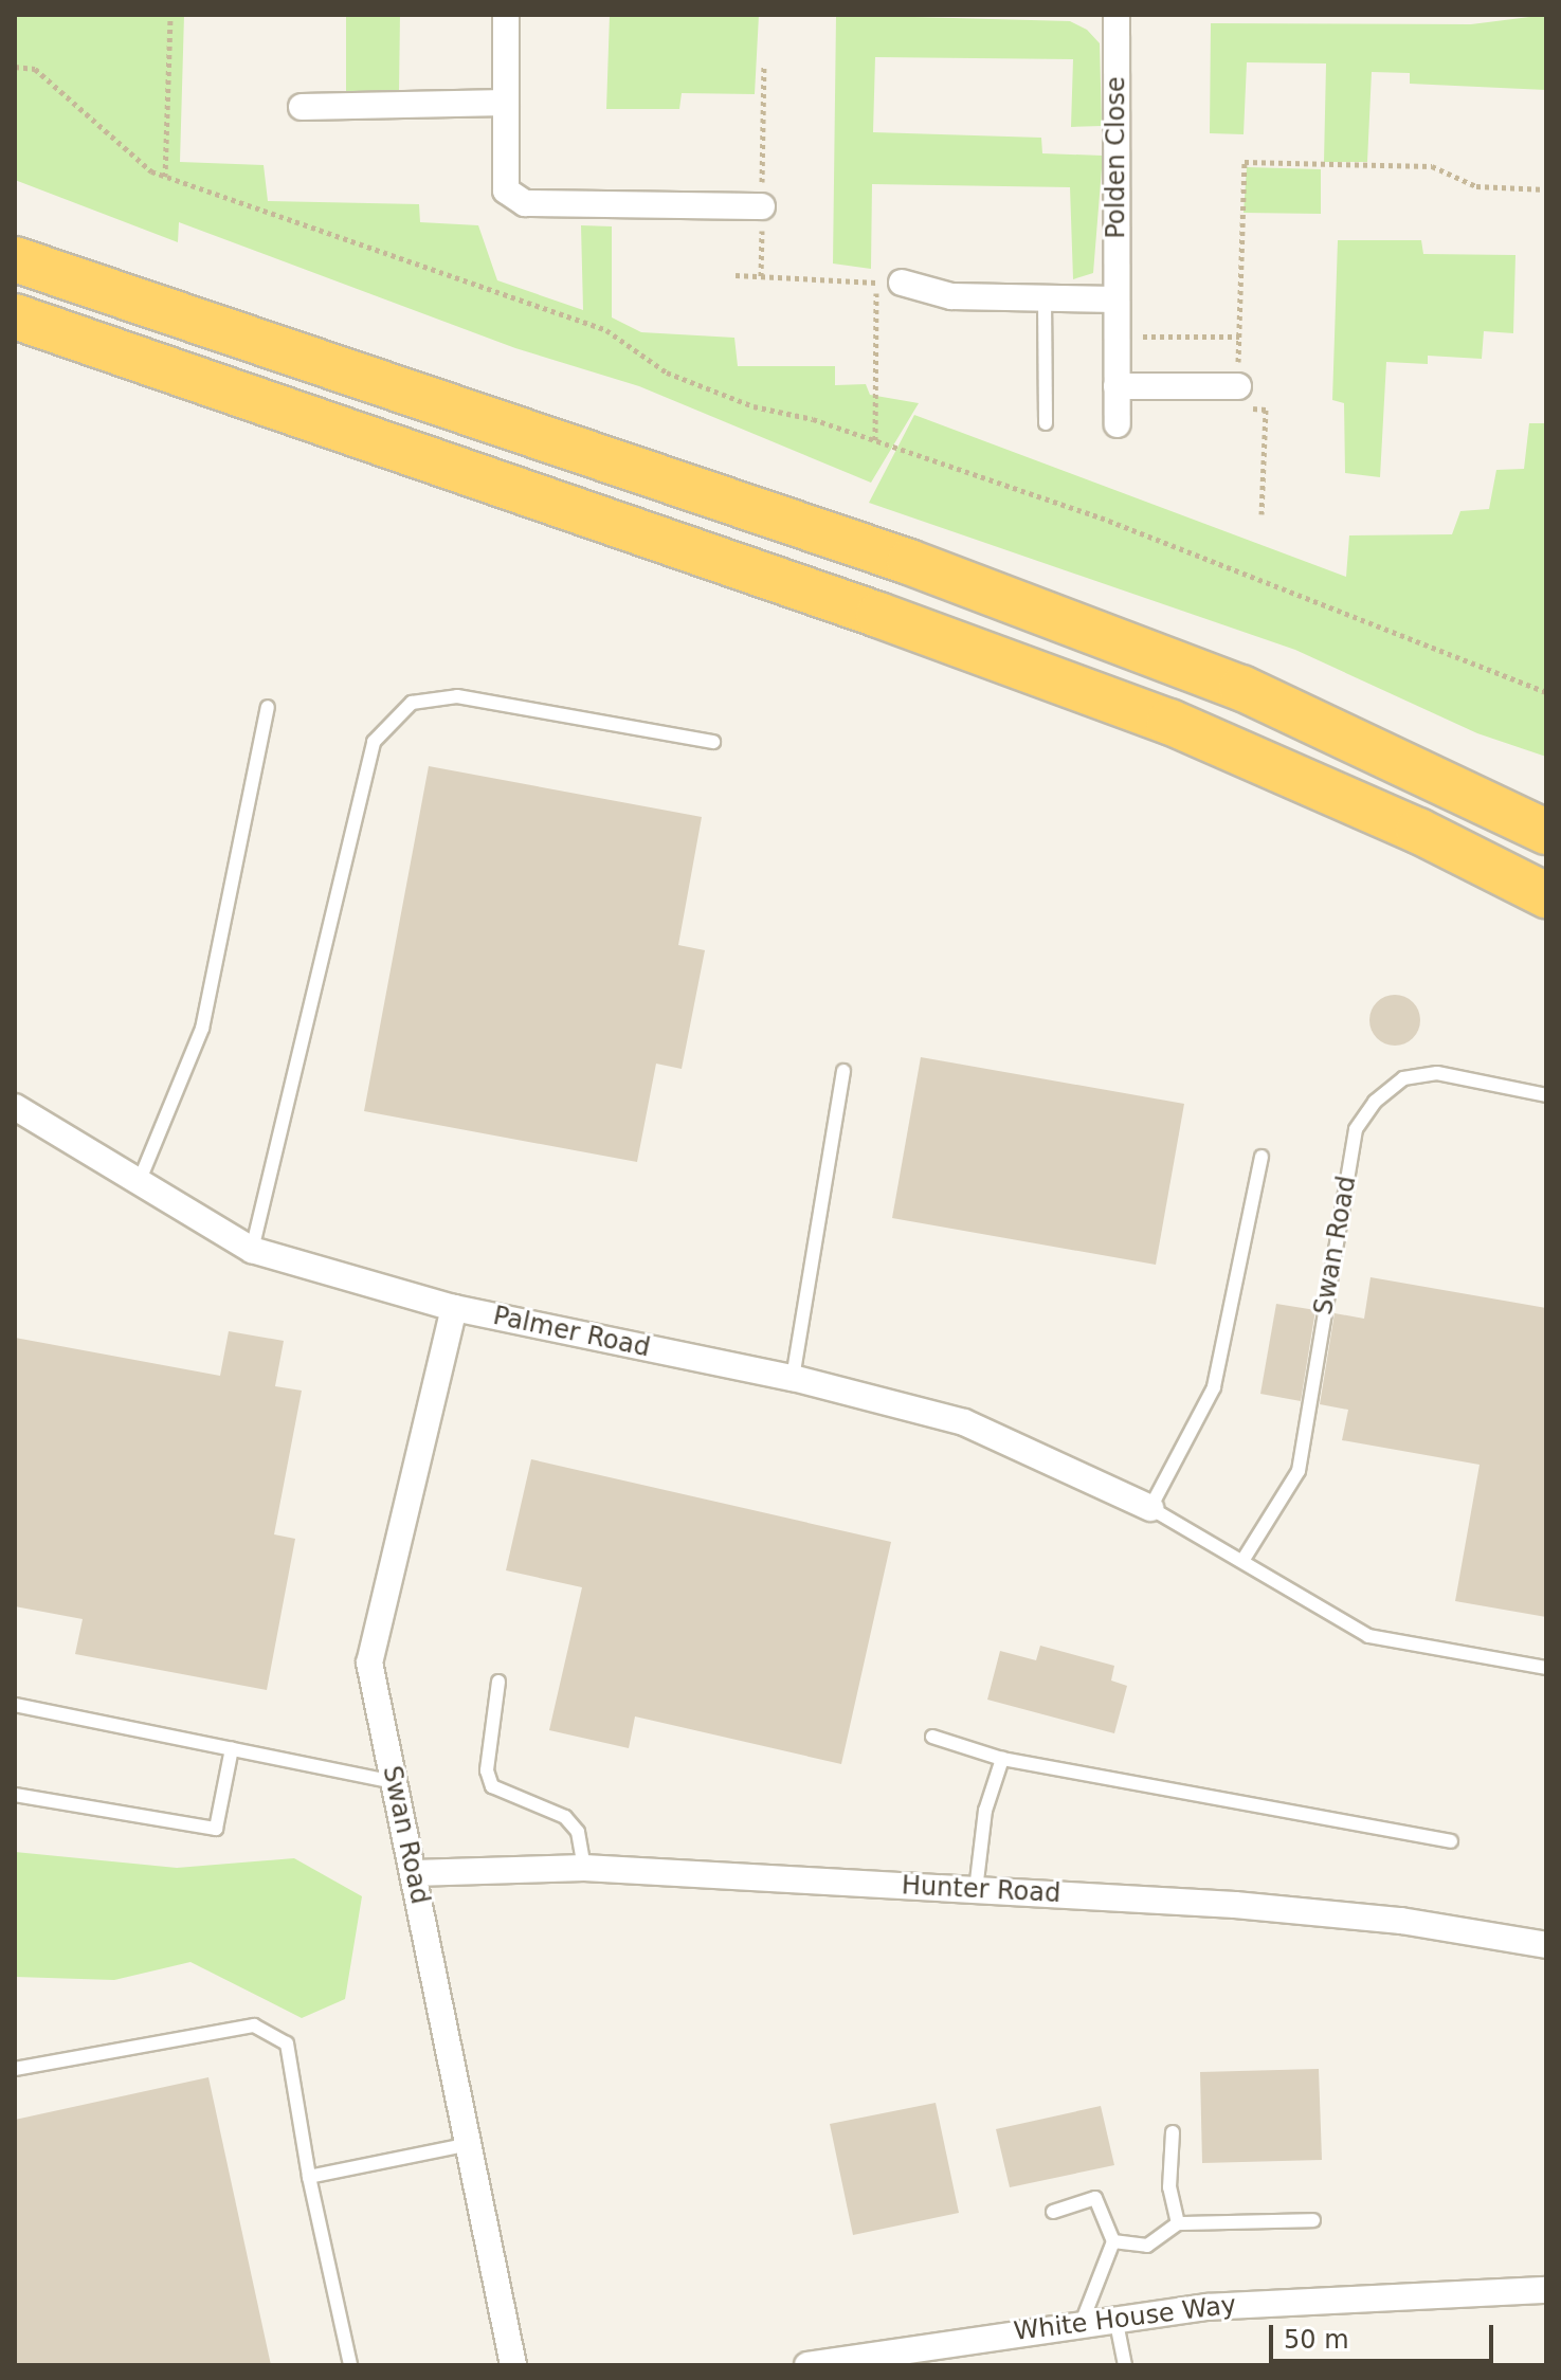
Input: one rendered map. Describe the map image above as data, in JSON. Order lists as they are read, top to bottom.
{
  "streets": {
    "street": [
      "Polden Close",
      "Swan Road",
      "Palmer Road",
      "Hunter Road",
      "White House Way"
    ]
  },
  "crossings": [
    ["Swan Road", "Palmer Road"],
    ["Swan Road", "Hunter Road"]
  ],
  "scale_bar": "50 m"
}
